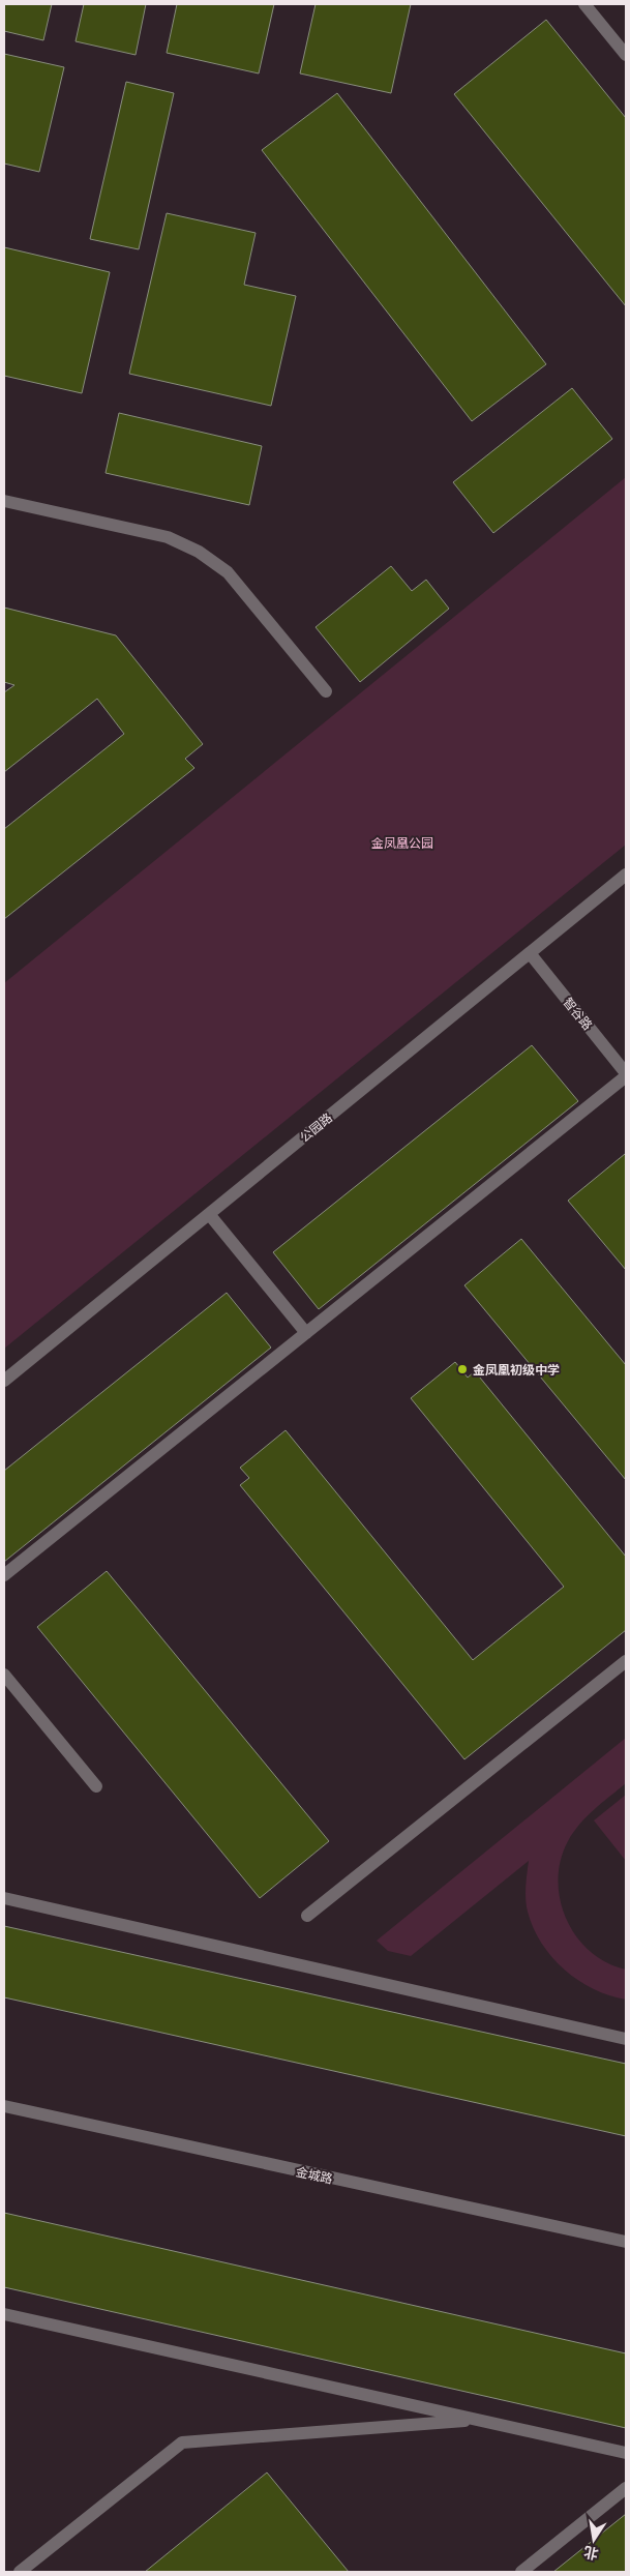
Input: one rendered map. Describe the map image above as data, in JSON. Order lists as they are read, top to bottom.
{
  "streets": {
    "street": ["智谷路", "公园路", "金城路"]
  },
  "crossings": [
    ["智谷路", "公园路"]
  ],
  "parks": ["金凤凰公园"],
  "places": ["金凤凰初级中学"],
  "north": "bottom"
}
